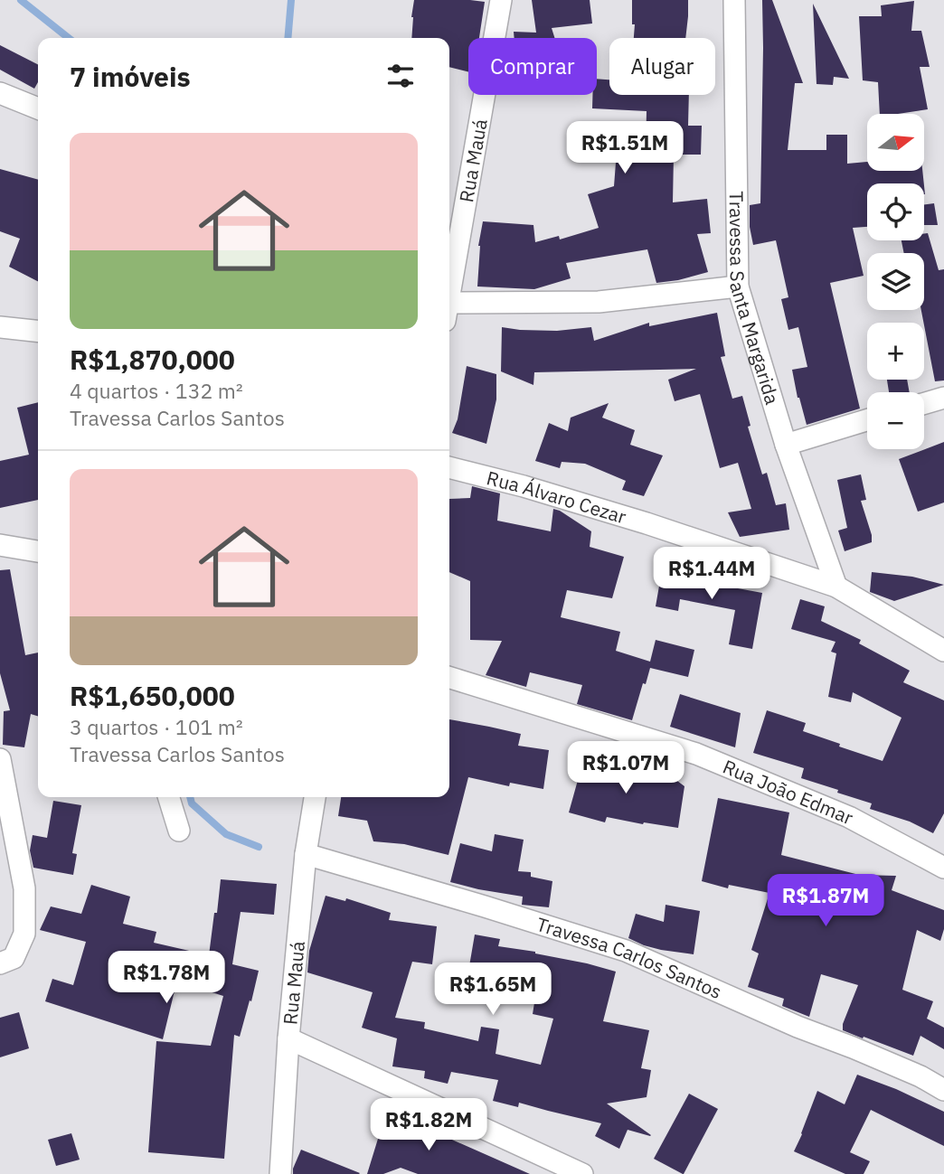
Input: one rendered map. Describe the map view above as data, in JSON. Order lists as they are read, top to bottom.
{
  "streets": {
    "street": [
      "Rua Mauá",
      "Travessa Santa Margarida",
      "Rua Álvaro Cezar",
      "Rua João Edmar",
      "Travessa Carlos Santos"
    ]
  },
  "crossings": [
    ["Rua Mauá", "Travessa Carlos Santos"],
    ["Travessa Santa Margarida", "Rua Álvaro Cezar"]
  ],
  "north": "right",
  "page": {
    "chip": ["Comprar", "Alugar"],
    "heading": "7 imóveis",
    "map_buttons": ["+", "−"],
    "list": [
      {
        "name": "R$1,870,000",
        "note": "4 quartos · 132 m² · Travessa Carlos Santos"
      },
      {
        "name": "R$1,650,000",
        "note": "3 quartos · 101 m² · Travessa Carlos Santos"
      }
    ],
    "price": [
      "R$1.51M",
      "R$1.44M",
      "R$1.07M",
      "R$1.87M",
      "R$1.78M",
      "R$1.65M",
      "R$1.82M"
    ]
  }
}
